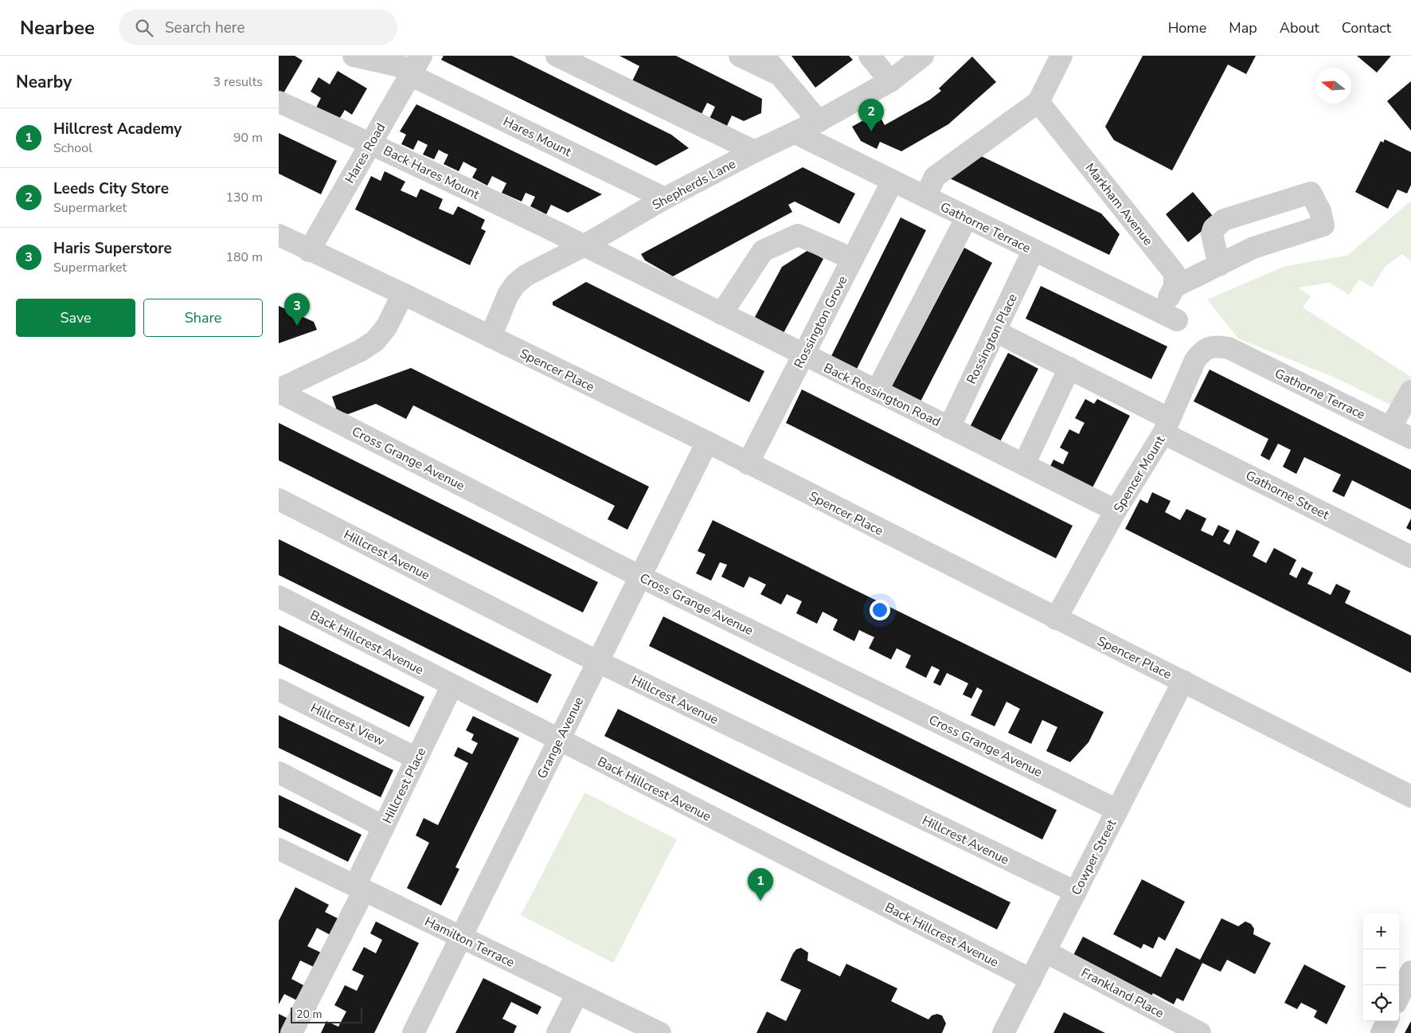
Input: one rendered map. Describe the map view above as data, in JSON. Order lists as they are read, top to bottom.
{
  "streets": {
    "street": [
      "Hares Mount",
      "Hares Road",
      "Back Hares Mount",
      "Shepherds Lane",
      "Markham Avenue",
      "Gathorne Terrace",
      "Rossington Grove",
      "Rossington Place",
      "Spencer Place",
      "Back Rossington Road",
      "Cross Grange Avenue",
      "Spencer Mount",
      "Gathorne Street",
      "Hillcrest Avenue",
      "Back Hillcrest Avenue",
      "Hillcrest View",
      "Grange Avenue",
      "Hillcrest Place",
      "Cowper Street",
      "Hamilton Terrace",
      "Frankland Place"
    ]
  },
  "crossings": [
    ["Hares Mount", "Hares Road"],
    ["Hares Mount", "Shepherds Lane"],
    ["Hares Road", "Back Hares Mount"],
    ["Hares Road", "Spencer Place"],
    ["Back Hares Mount", "Shepherds Lane"],
    ["Back Hares Mount", "Back Rossington Road"],
    ["Shepherds Lane", "Gathorne Terrace"],
    ["Shepherds Lane", "Spencer Place"],
    ["Shepherds Lane", "Back Rossington Road"],
    ["Markham Avenue", "Gathorne Terrace"],
    ["Gathorne Terrace", "Rossington Grove"],
    ["Gathorne Terrace", "Rossington Place"],
    ["Gathorne Terrace", "Spencer Mount"],
    ["Rossington Grove", "Spencer Place"],
    ["Rossington Grove", "Back Rossington Road"],
    ["Rossington Place", "Back Rossington Road"],
    ["Rossington Place", "Gathorne Street"],
    ["Spencer Place", "Spencer Mount"],
    ["Spencer Place", "Grange Avenue"],
    ["Spencer Place", "Cowper Street"],
    ["Back Rossington Road", "Spencer Mount"],
    ["Cross Grange Avenue", "Grange Avenue"],
    ["Cross Grange Avenue", "Cowper Street"],
    ["Spencer Mount", "Gathorne Street"],
    ["Hillcrest Avenue", "Grange Avenue"],
    ["Hillcrest Avenue", "Cowper Street"],
    ["Back Hillcrest Avenue", "Grange Avenue"],
    ["Back Hillcrest Avenue", "Hillcrest Place"],
    ["Back Hillcrest Avenue", "Cowper Street"],
    ["Hillcrest View", "Hillcrest Place"],
    ["Grange Avenue", "Hamilton Terrace"],
    ["Hillcrest Place", "Hamilton Terrace"],
    ["Cowper Street", "Frankland Place"]
  ],
  "scale_bar": "20 m",
  "north": "left",
  "page": {
    "header": "Nearbee",
    "search": "Search here",
    "nav": [
      "Home",
      "Map",
      "About",
      "Contact"
    ],
    "heading": ["Nearby", "3 results"],
    "pins": ["2", "3", "1"],
    "list": [
      {
        "mark": "1",
        "name": "Hillcrest Academy",
        "note": "School",
        "value": "90 m"
      },
      {
        "mark": "2",
        "name": "Leeds City Store",
        "note": "Supermarket",
        "value": "130 m"
      },
      {
        "mark": "3",
        "name": "Haris Superstore",
        "note": "Supermarket",
        "value": "180 m"
      }
    ],
    "buttons": ["Save", "Share"],
    "map_buttons": ["+", "−"],
    "scale": "20 m"
  }
}
